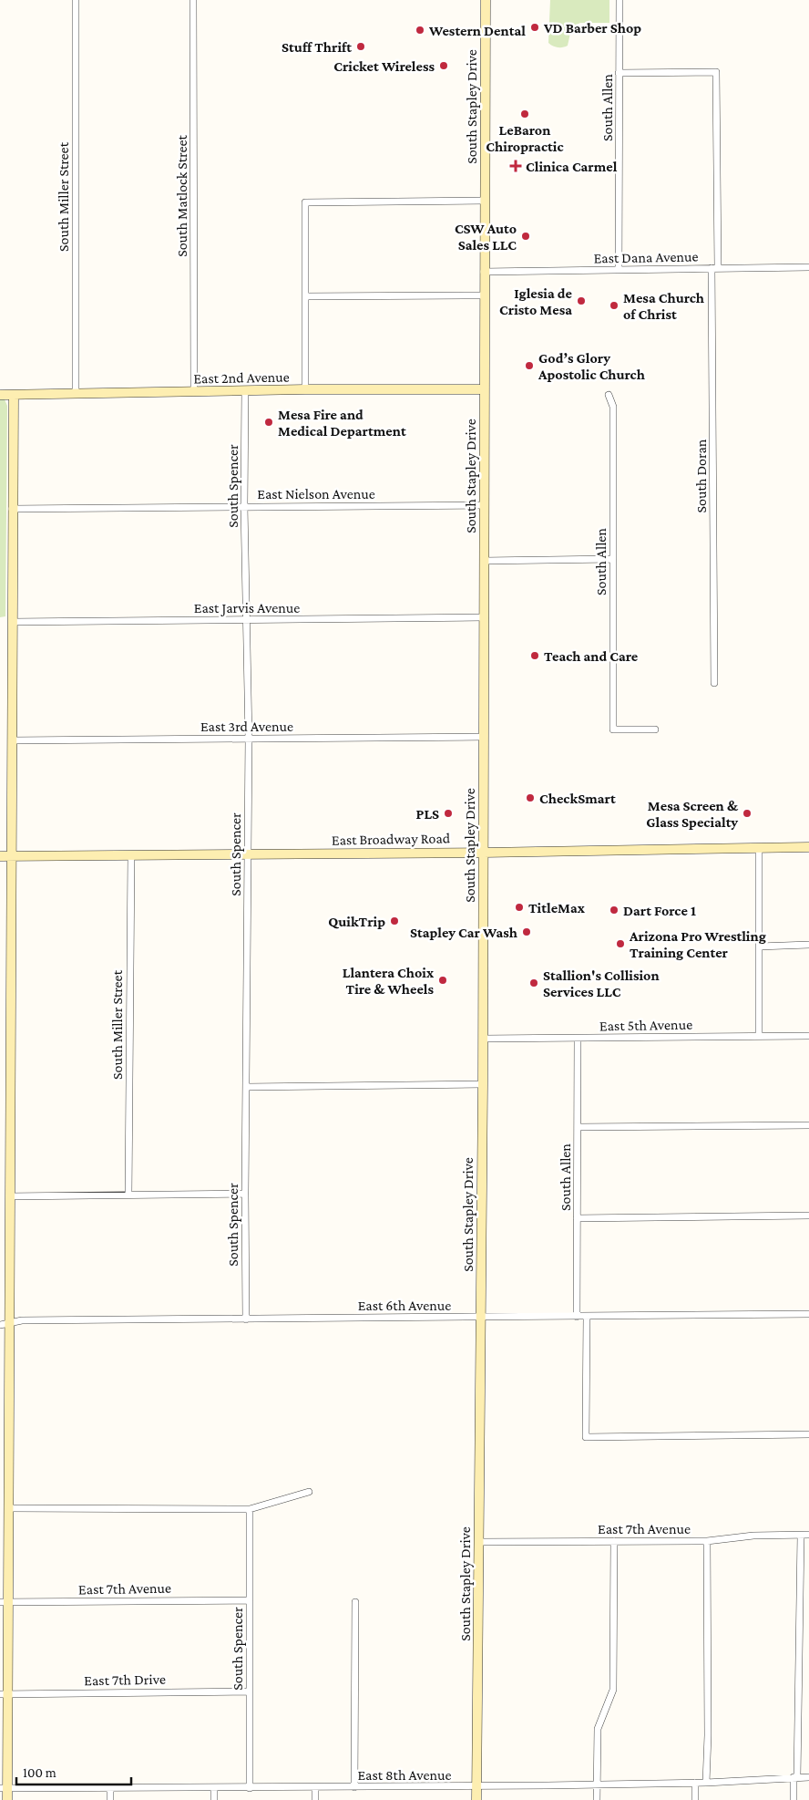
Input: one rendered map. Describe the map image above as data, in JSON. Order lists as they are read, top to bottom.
{
  "streets": {
    "main road": ["South Stapley Drive", "East 2nd Avenue", "East Broadway Road"],
    "street": [
      "South Allen",
      "South Matlock Street",
      "South Miller Street",
      "East Dana Avenue",
      "South Doran",
      "South Spencer",
      "East Nielson Avenue",
      "East Jarvis Avenue",
      "East 3rd Avenue",
      "East 5th Avenue",
      "East 6th Avenue",
      "East 7th Avenue",
      "East 7th Drive",
      "East 8th Avenue"
    ]
  },
  "crossings": [
    ["South Stapley Drive", "East Dana Avenue"],
    ["South Stapley Drive", "East 2nd Avenue"],
    ["South Stapley Drive", "East Nielson Avenue"],
    ["South Stapley Drive", "East Jarvis Avenue"],
    ["South Stapley Drive", "East 3rd Avenue"],
    ["South Stapley Drive", "East Broadway Road"],
    ["South Stapley Drive", "East 5th Avenue"],
    ["South Stapley Drive", "East 6th Avenue"],
    ["South Stapley Drive", "East 7th Avenue"],
    ["South Stapley Drive", "East 8th Avenue"],
    ["South Allen", "East Dana Avenue"],
    ["South Allen", "South Doran"],
    ["South Allen", "East 5th Avenue"],
    ["South Allen", "East 6th Avenue"],
    ["South Matlock Street", "East 2nd Avenue"],
    ["South Miller Street", "East 2nd Avenue"],
    ["South Miller Street", "East Broadway Road"],
    ["East Dana Avenue", "South Doran"],
    ["East 2nd Avenue", "South Spencer"],
    ["South Spencer", "East Nielson Avenue"],
    ["South Spencer", "East Jarvis Avenue"],
    ["South Spencer", "East 3rd Avenue"],
    ["South Spencer", "East Broadway Road"],
    ["South Spencer", "East 6th Avenue"],
    ["South Spencer", "East 7th Avenue"],
    ["South Spencer", "East 7th Drive"],
    ["South Spencer", "East 8th Avenue"]
  ],
  "places": {
    "other": [
      "VD Barber Shop",
      "Western Dental",
      "Stuff Thrift",
      "Cricket Wireless",
      "LeBaron Chiropractic",
      "CSW Auto Sales LLC",
      "Iglesia de Cristo Mesa",
      "Mesa Church of Christ",
      "God’s Glory Apostolic Church",
      "Mesa Fire and Medical Department",
      "Teach and Care",
      "CheckSmart",
      "PLS",
      "Mesa Screen & Glass Specialty",
      "TitleMax",
      "Dart Force 1",
      "QuikTrip",
      "Stapley Car Wash",
      "Arizona Pro Wrestling Training Center",
      "Llantera Choix Tire & Wheels",
      "Stallion's Collision Services LLC"
    ],
    "health": ["Clinica Carmel"]
  },
  "scale_bar": "100 m"
}
